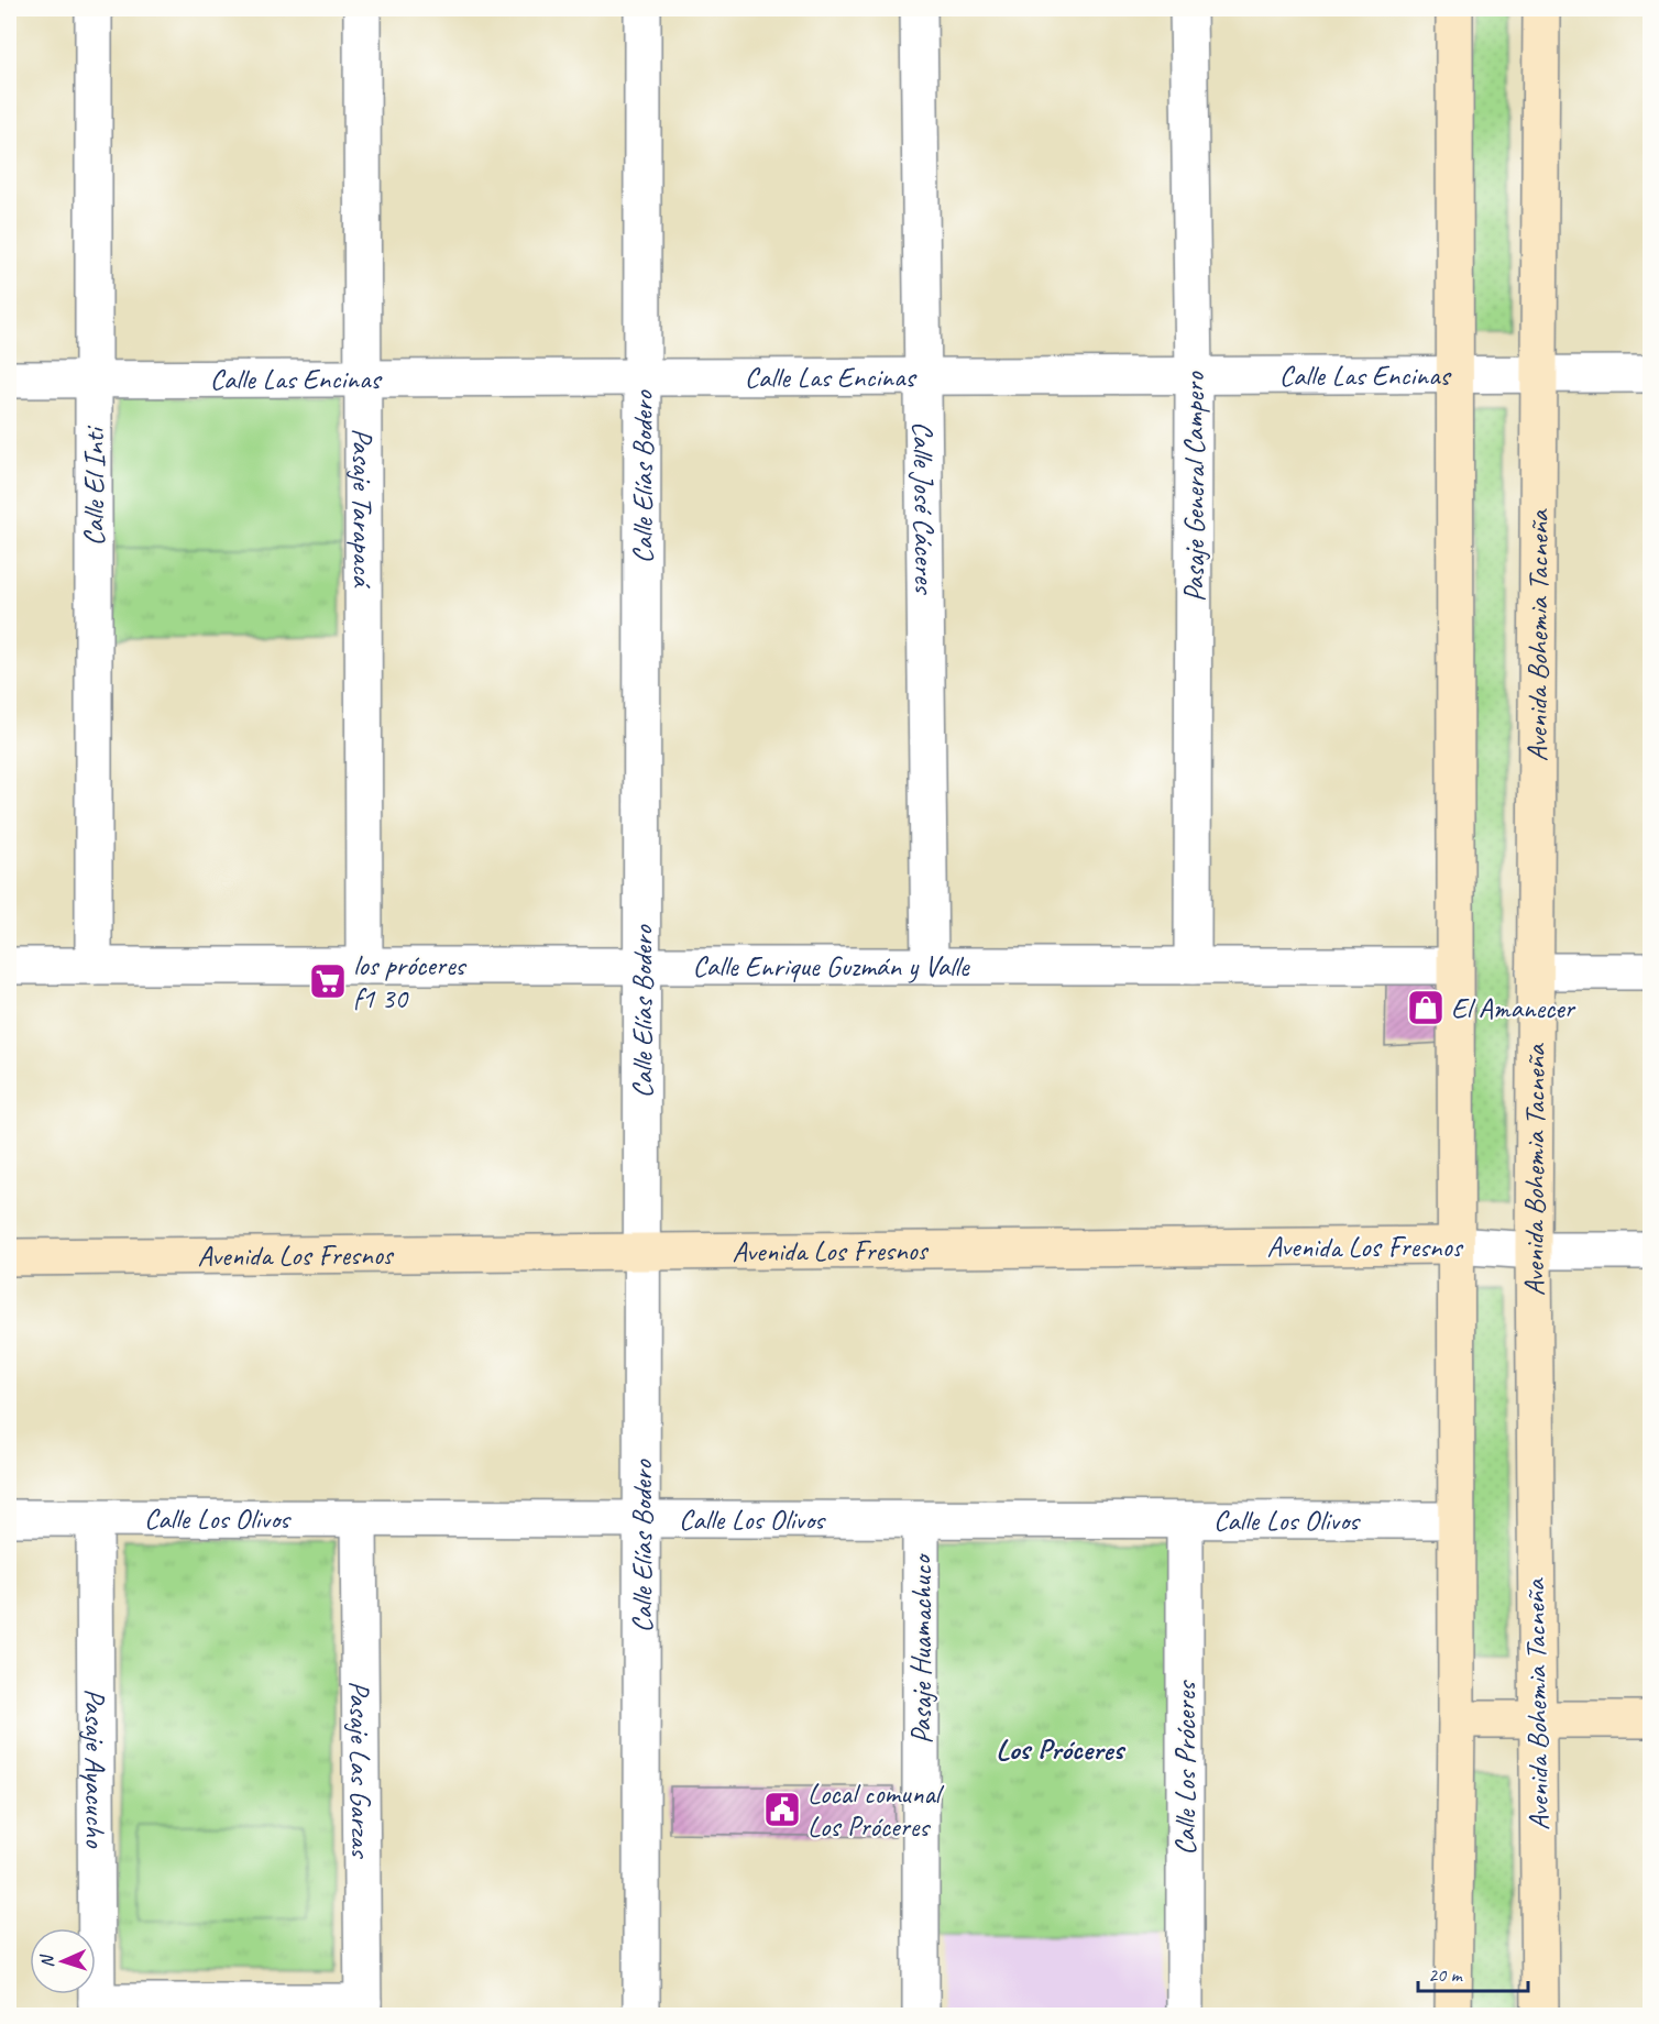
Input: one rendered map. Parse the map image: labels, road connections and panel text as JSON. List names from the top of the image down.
{
  "streets": {
    "main road": ["Avenida Bohemia Tacneña", "Avenida Los Fresnos"],
    "street": [
      "Calle Las Encinas",
      "Calle Elías Bodero",
      "Calle El Inti",
      "Pasaje General Campero",
      "Pasaje Tarapacá",
      "Calle José Cáceres",
      "Calle Enrique Guzmán y Valle",
      "Calle Los Olivos",
      "Pasaje Huamachuco",
      "Pasaje Ayacucho",
      "Pasaje Las Garzas",
      "Calle Los Próceres"
    ]
  },
  "crossings": [
    ["Calle Las Encinas", "Calle Elías Bodero"],
    ["Calle Las Encinas", "Calle El Inti"],
    ["Calle Las Encinas", "Pasaje General Campero"],
    ["Calle Las Encinas", "Pasaje Tarapacá"],
    ["Calle Las Encinas", "Calle José Cáceres"],
    ["Calle Las Encinas", "Avenida Bohemia Tacneña"],
    ["Calle Elías Bodero", "Calle Enrique Guzmán y Valle"],
    ["Calle Elías Bodero", "Avenida Los Fresnos"],
    ["Calle Elías Bodero", "Calle Los Olivos"],
    ["Calle El Inti", "Calle Enrique Guzmán y Valle"],
    ["Pasaje General Campero", "Calle Enrique Guzmán y Valle"],
    ["Pasaje Tarapacá", "Calle Enrique Guzmán y Valle"],
    ["Calle José Cáceres", "Calle Enrique Guzmán y Valle"],
    ["Avenida Bohemia Tacneña", "Avenida Los Fresnos"],
    ["Calle Los Olivos", "Pasaje Huamachuco"],
    ["Calle Los Olivos", "Pasaje Ayacucho"],
    ["Calle Los Olivos", "Pasaje Las Garzas"],
    ["Calle Los Olivos", "Calle Los Próceres"]
  ],
  "districts": ["Los Próceres"],
  "places": {
    "supermarket": ["los próceres f1 30"],
    "shop": ["El Amanecer"],
    "public building": ["Local comunal Los Próceres"]
  },
  "scale_bar": "20 m",
  "north": "left"
}
